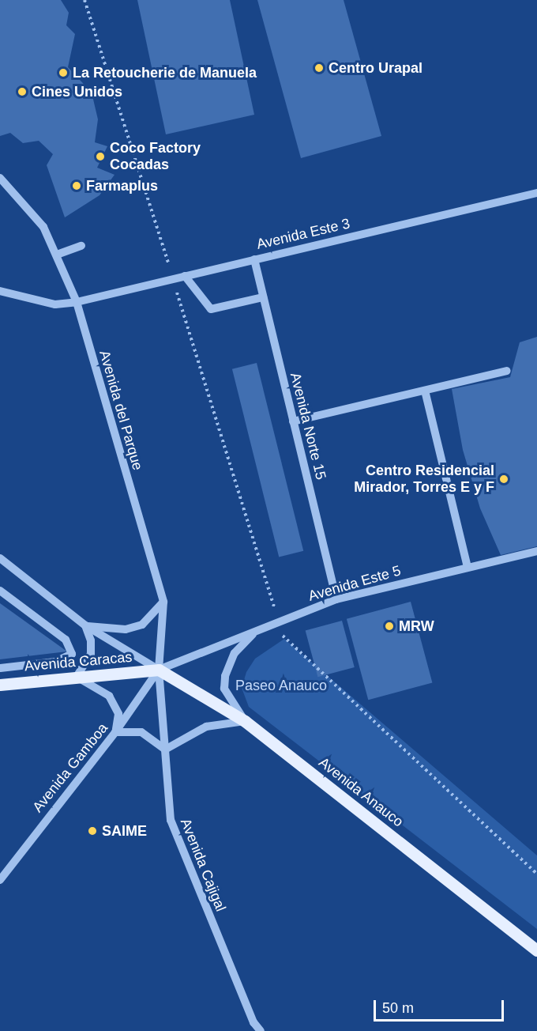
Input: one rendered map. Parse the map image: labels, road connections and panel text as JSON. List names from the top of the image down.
{
  "streets": {
    "main road": ["Avenida Caracas", "Avenida Anauco"],
    "street": [
      "Avenida Este 3",
      "Avenida del Parque",
      "Avenida Norte 15",
      "Avenida Este 5",
      "Avenida Gamboa",
      "Avenida Cajigal"
    ]
  },
  "crossings": [
    ["Avenida Este 3", "Avenida del Parque"],
    ["Avenida Este 3", "Avenida Norte 15"],
    ["Avenida del Parque", "Avenida Este 5"],
    ["Avenida del Parque", "Avenida Caracas"],
    ["Avenida del Parque", "Avenida Gamboa"],
    ["Avenida del Parque", "Avenida Anauco"],
    ["Avenida del Parque", "Avenida Cajigal"],
    ["Avenida Norte 15", "Avenida Este 5"],
    ["Avenida Este 5", "Avenida Caracas"],
    ["Avenida Este 5", "Avenida Gamboa"],
    ["Avenida Este 5", "Avenida Anauco"],
    ["Avenida Este 5", "Avenida Cajigal"],
    ["Avenida Caracas", "Avenida Gamboa"],
    ["Avenida Caracas", "Avenida Anauco"],
    ["Avenida Caracas", "Avenida Cajigal"],
    ["Avenida Gamboa", "Avenida Anauco"],
    ["Avenida Gamboa", "Avenida Cajigal"],
    ["Avenida Anauco", "Avenida Cajigal"]
  ],
  "parks": ["Paseo Anauco"],
  "places": [
    "Centro Urapal",
    "La Retoucherie de Manuela",
    "Cines Unidos",
    "Coco Factory Cocadas",
    "Farmaplus",
    "Centro Residencial Mirador, Torres E y F",
    "MRW",
    "SAIME"
  ],
  "scale_bar": "50 m"
}
